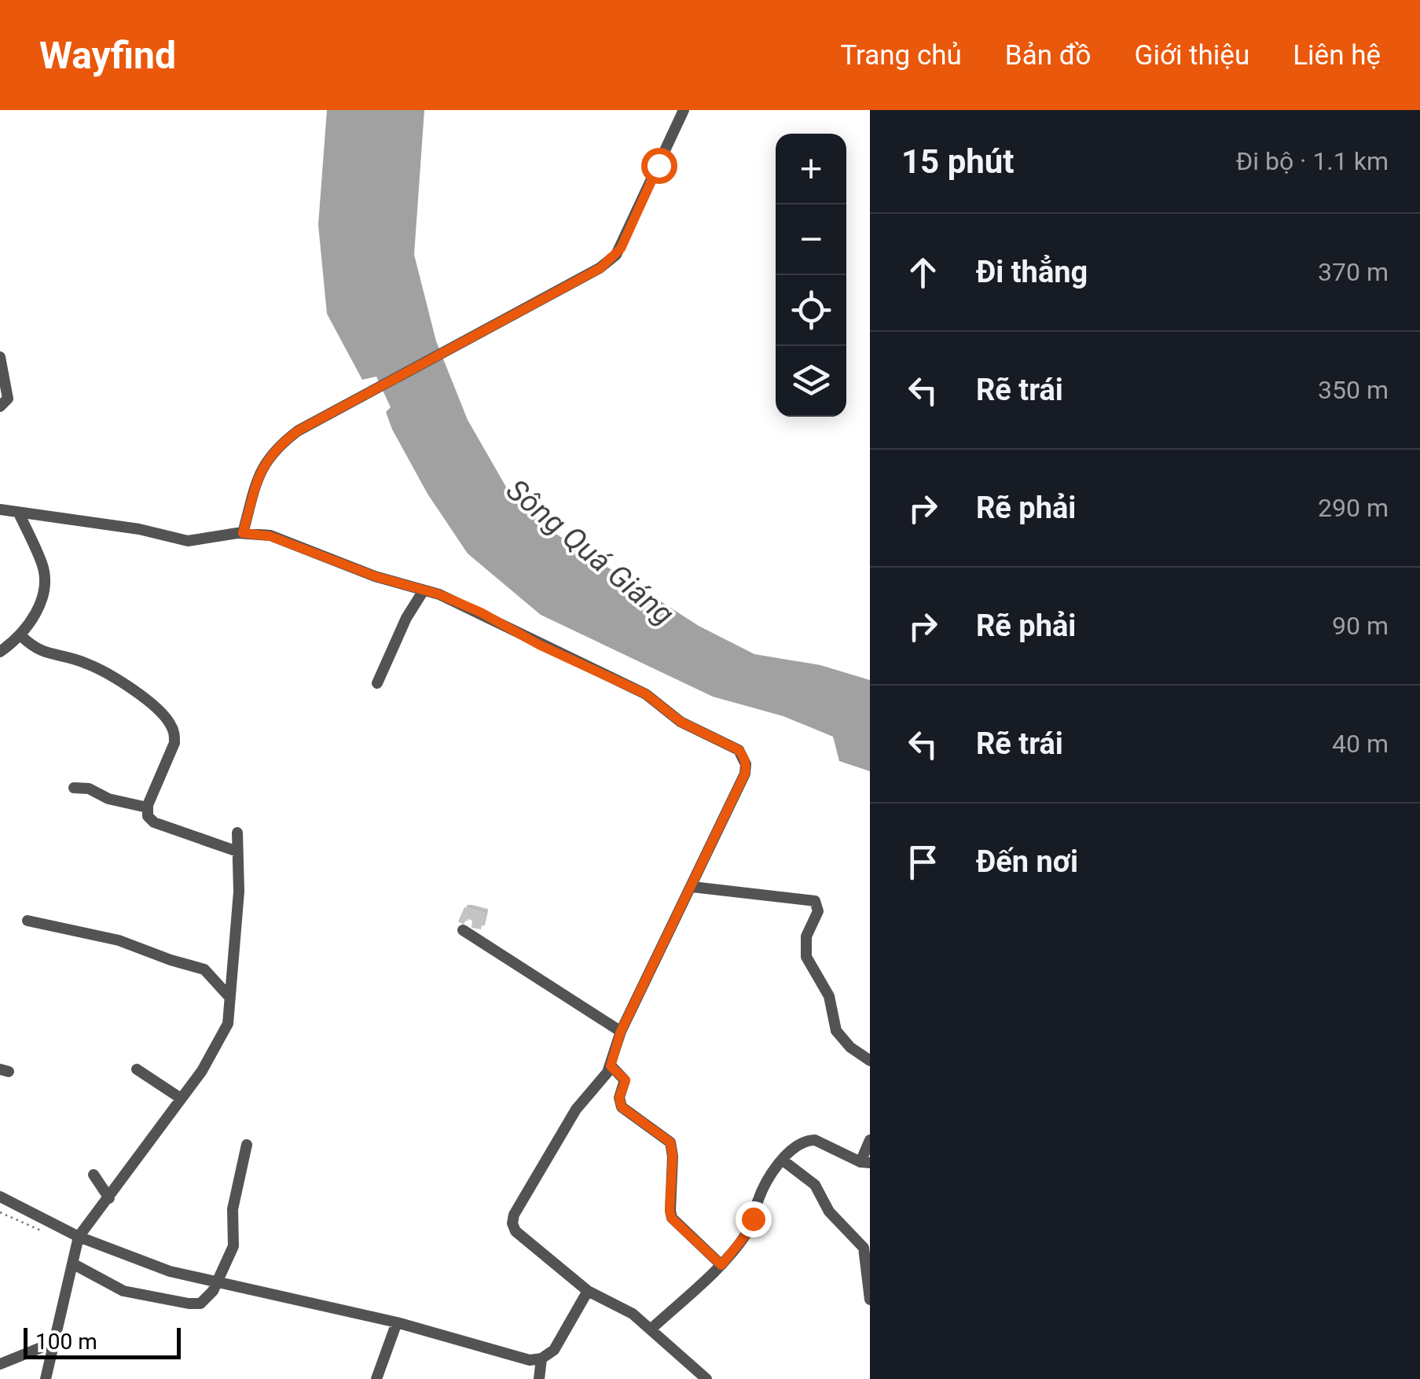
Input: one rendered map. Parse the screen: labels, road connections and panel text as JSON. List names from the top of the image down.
{
  "water": ["Sông Quá Giáng"],
  "scale_bar": "100 m",
  "page": {
    "header": "Wayfind",
    "nav": [
      "Trang chủ",
      "Bản đồ",
      "Giới thiệu",
      "Liên hệ"
    ],
    "heading": ["15 phút", "Đi bộ · 1.1 km"],
    "map_buttons": ["+", "−"],
    "list": [
      ["Đi thẳng", "370 m"],
      ["Rẽ trái", "350 m"],
      ["Rẽ phải", "290 m"],
      ["Rẽ phải", "90 m"],
      ["Rẽ trái", "40 m"],
      "Đến nơi"
    ],
    "scale": "100 m"
  }
}
